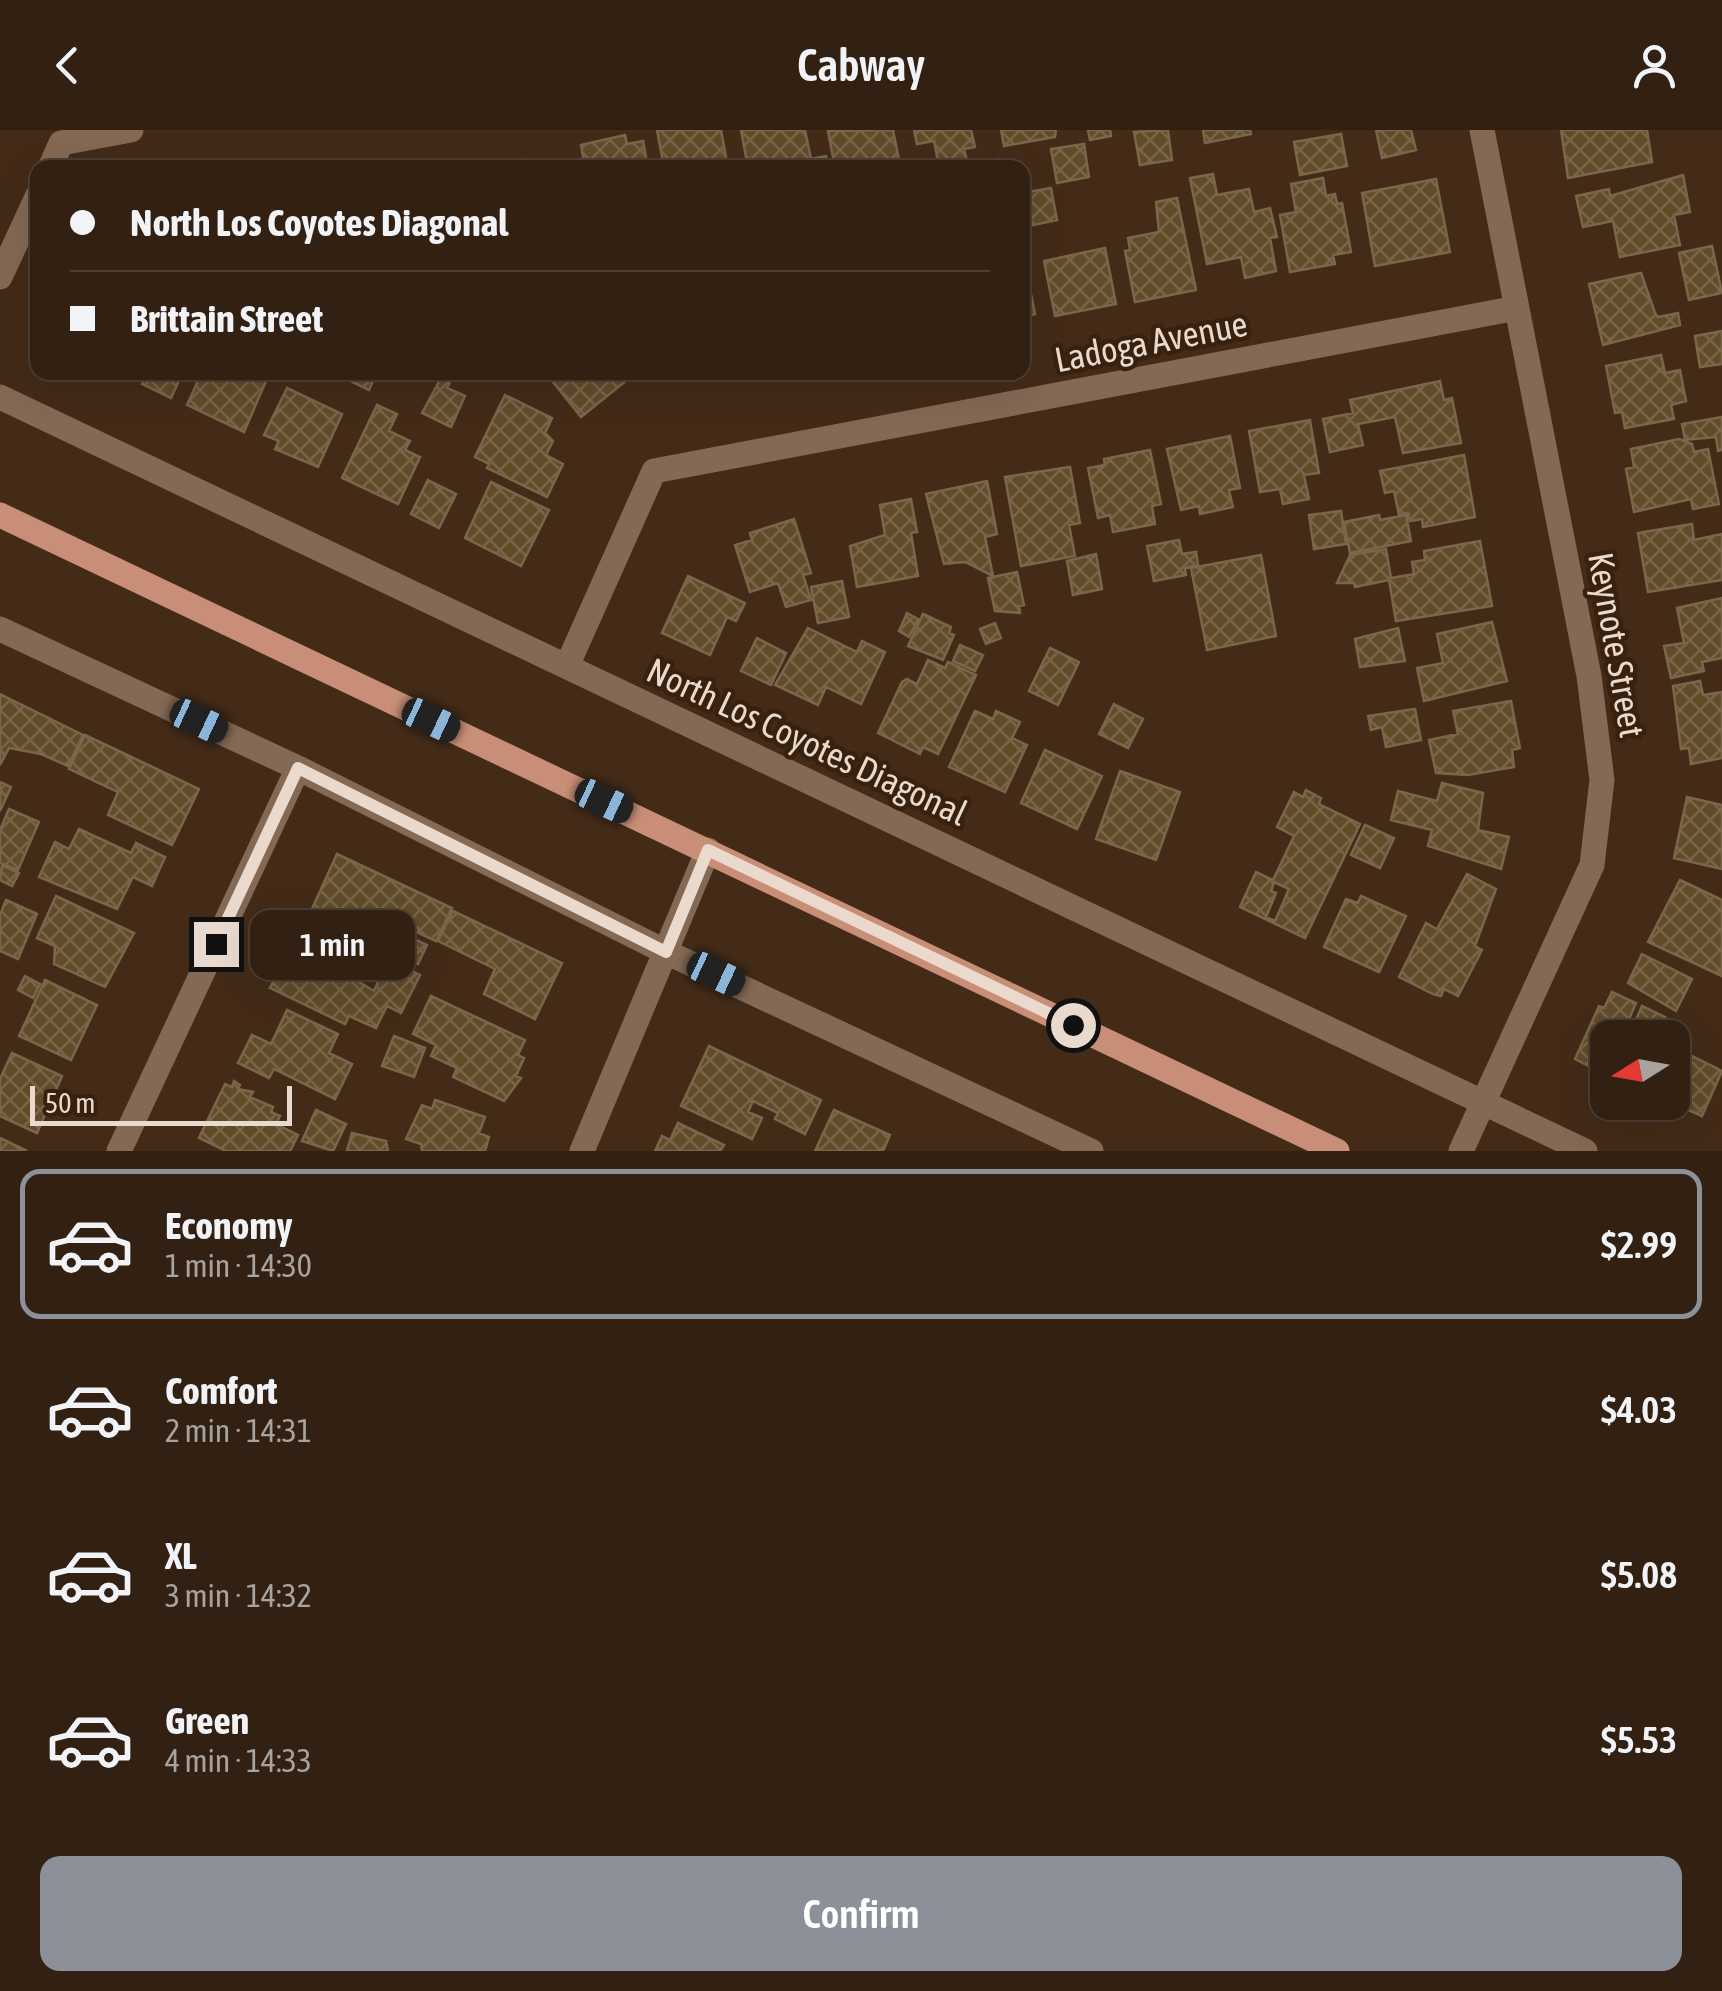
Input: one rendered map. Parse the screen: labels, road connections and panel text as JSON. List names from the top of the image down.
{
  "streets": {
    "street": ["Ladoga Avenue", "Keynote Street", "North Los Coyotes Diagonal"]
  },
  "crossings": [
    ["Ladoga Avenue", "Keynote Street"],
    ["Ladoga Avenue", "North Los Coyotes Diagonal"],
    ["Keynote Street", "North Los Coyotes Diagonal"]
  ],
  "scale_bar": "50 m",
  "north": "left",
  "page": {
    "header": "Cabway",
    "banner": ["North Los Coyotes Diagonal", "Brittain Street"],
    "bubble": "1 min",
    "scale": "50 m",
    "list": [
      {
        "name": "Economy",
        "note": "1 min · 14:30",
        "value": "$2.99"
      },
      {
        "name": "Comfort",
        "note": "2 min · 14:31",
        "value": "$4.03"
      },
      {
        "name": "XL",
        "note": "3 min · 14:32",
        "value": "$5.08"
      },
      {
        "name": "Green",
        "note": "4 min · 14:33",
        "value": "$5.53"
      }
    ],
    "buttons": "Confirm"
  }
}
